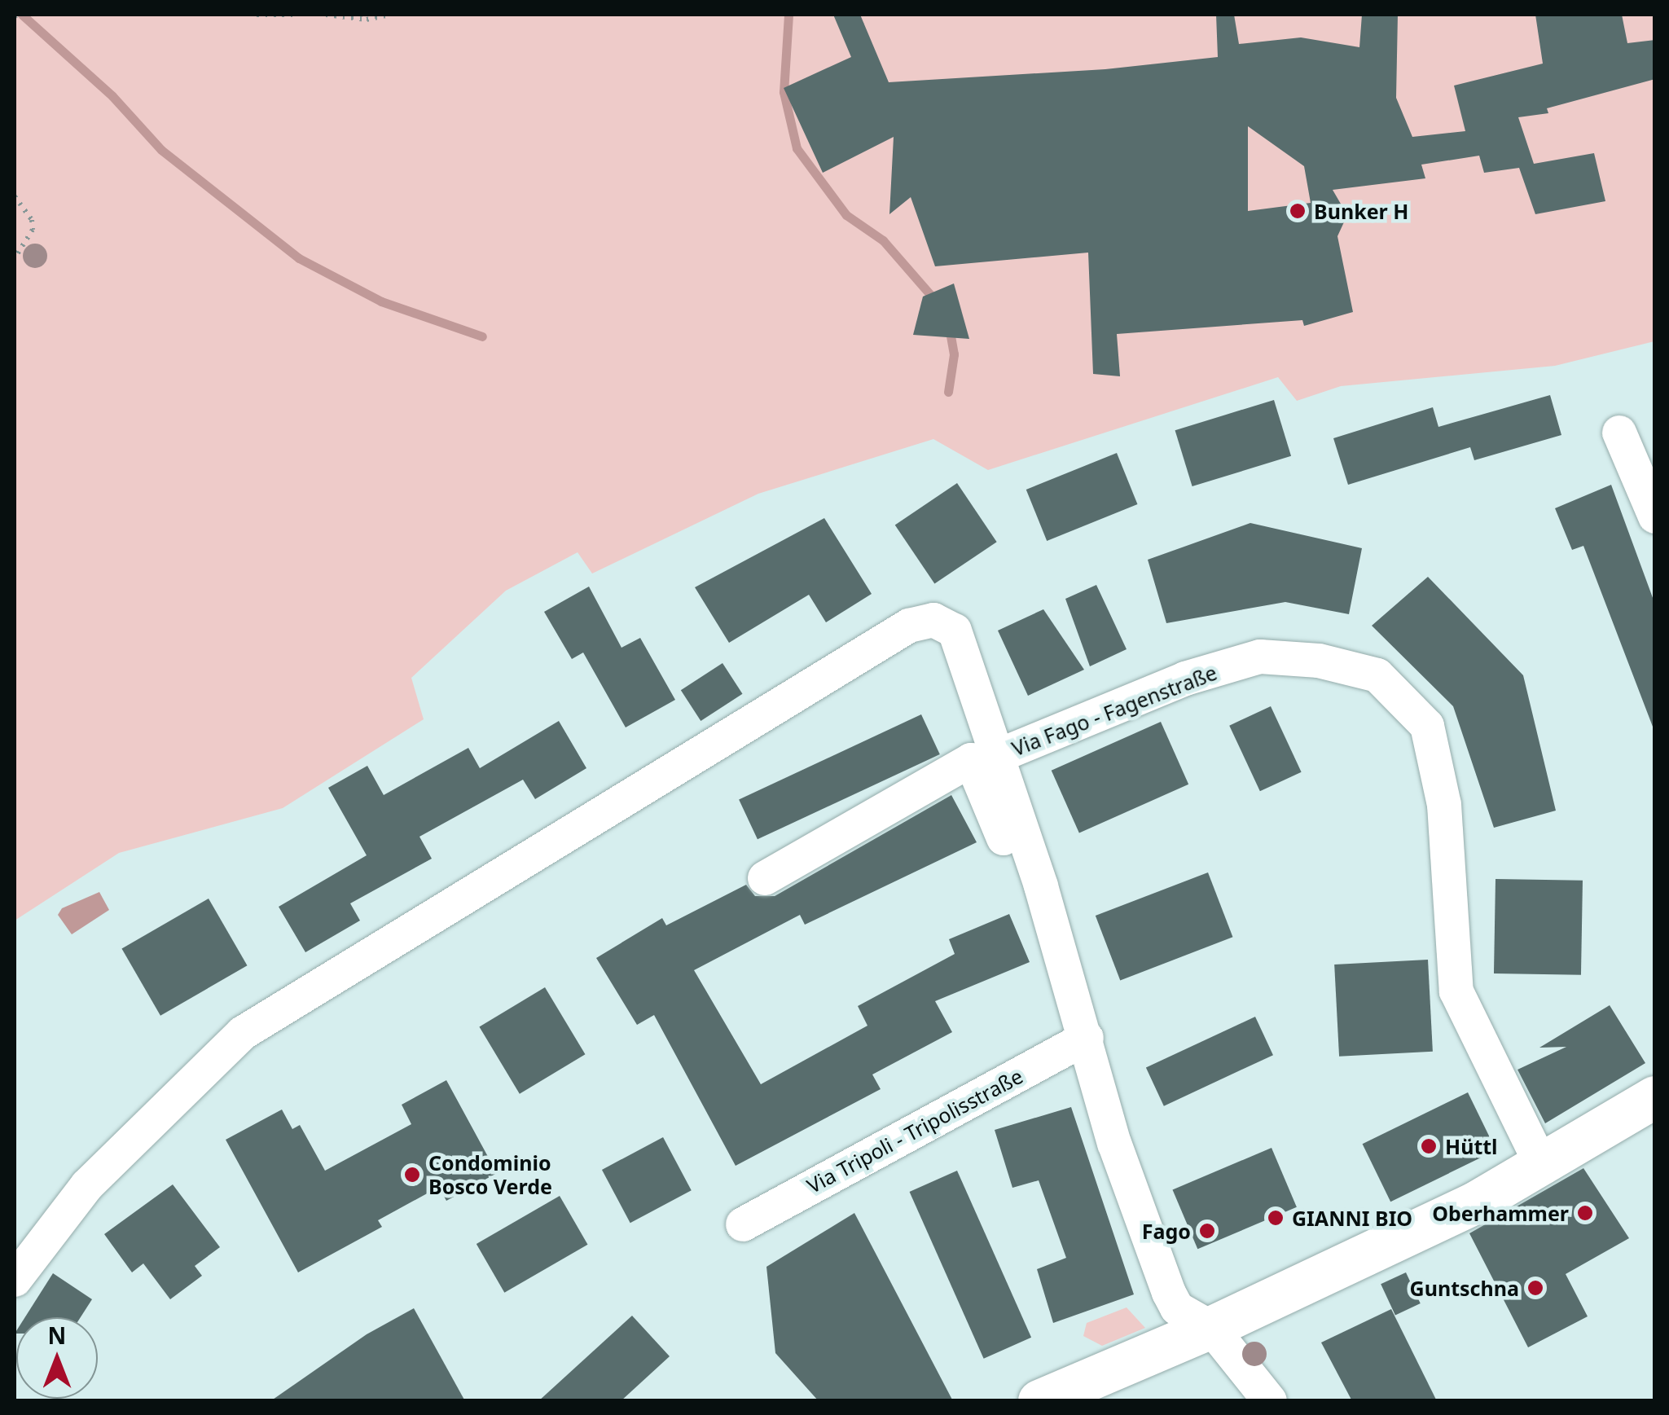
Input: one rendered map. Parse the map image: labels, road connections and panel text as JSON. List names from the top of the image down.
{
  "streets": {
    "street": ["Via Fago - Fagenstraße", "Via Tripoli - Tripolisstraße"]
  },
  "places": [
    "Bunker H",
    "Hüttl",
    "Condominio Bosco Verde",
    "Oberhammer",
    "GIANNI BIO",
    "Fago",
    "Guntschna"
  ],
  "north": "top"
}
